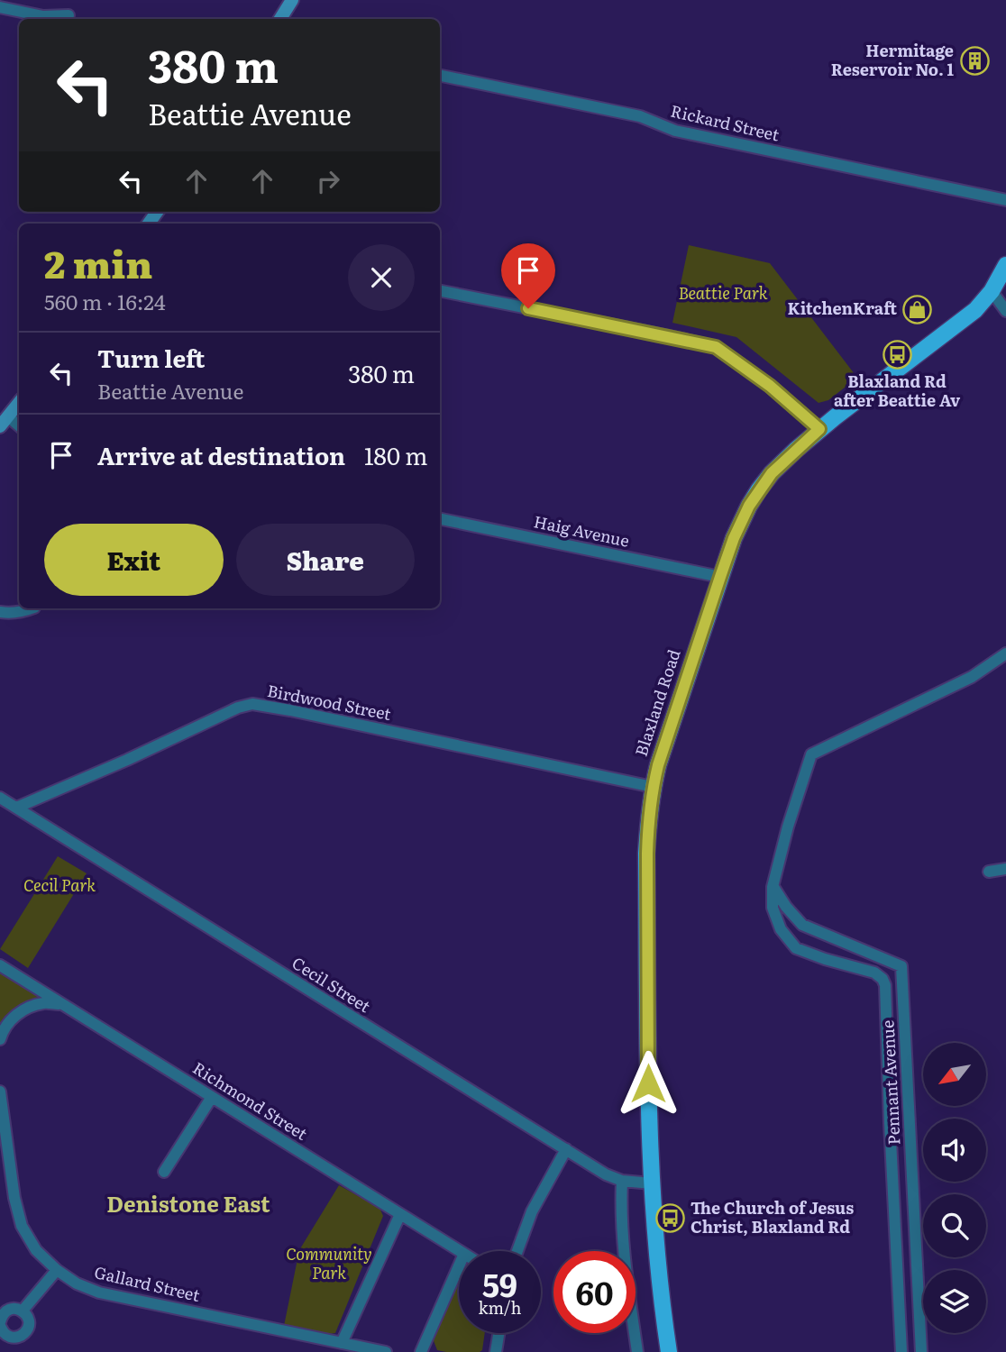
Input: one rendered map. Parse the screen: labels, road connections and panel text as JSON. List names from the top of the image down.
{
  "streets": {
    "main road": ["Blaxland Road"],
    "street": [
      "Rickard Street",
      "Haig Avenue",
      "Birdwood Street",
      "Cecil Street",
      "Pennant Avenue",
      "Richmond Street",
      "Gallard Street"
    ]
  },
  "crossings": [
    ["Haig Avenue", "Blaxland Road"],
    ["Birdwood Street", "Blaxland Road"],
    ["Birdwood Street", "Cecil Street"],
    ["Blaxland Road", "Cecil Street"]
  ],
  "districts": ["Denistone East"],
  "parks": ["Beattie Park", "Cecil Park", "Community Park"],
  "places": {
    "building": ["Hermitage Reservoir No. 1"],
    "shop": ["KitchenKraft"],
    "bus stop": ["Blaxland Rd after Beattie Av", "The Church of Jesus Christ, Blaxland Rd"]
  },
  "north": "bottom left",
  "page": {
    "turn": ["380 m", "Beattie Avenue"],
    "heading": ["2 min", "560 m · 16:24"],
    "list": [
      {
        "name": "Turn left",
        "note": "Beattie Avenue",
        "value": "380 m"
      },
      {
        "name": "Arrive at destination",
        "value": "180 m"
      }
    ],
    "buttons": ["Exit", "Share"],
    "speed": "59 km/h",
    "limit": "60"
  }
}
